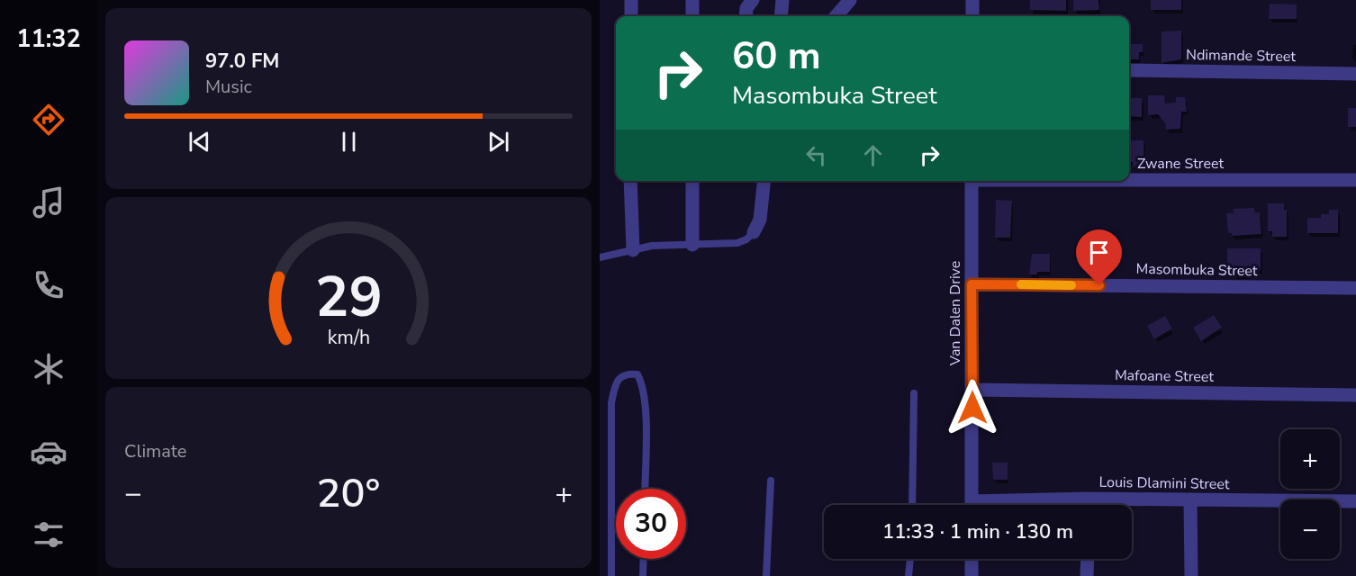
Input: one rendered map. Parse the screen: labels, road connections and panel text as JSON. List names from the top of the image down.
{
  "streets": {
    "street": [
      "Ndimande Street",
      "Zwane Street",
      "Masombuka Street",
      "Van Dalen Drive",
      "Mafoane Street",
      "Louis Dlamini Street"
    ]
  },
  "crossings": [
    ["Masombuka Street", "Van Dalen Drive"],
    ["Van Dalen Drive", "Mafoane Street"]
  ],
  "page": {
    "tabs": "11:32",
    "turn": ["60 m", "Masombuka Street"],
    "song": ["97.0 FM", "Music"],
    "tile": "Climate",
    "map_buttons": ["+", "−"],
    "heat": ["−", "20°", "+"],
    "limit": "30",
    "trip": "11:33 · 1 min · 130 m",
    "gauge": ["29", "km/h"]
  }
}
